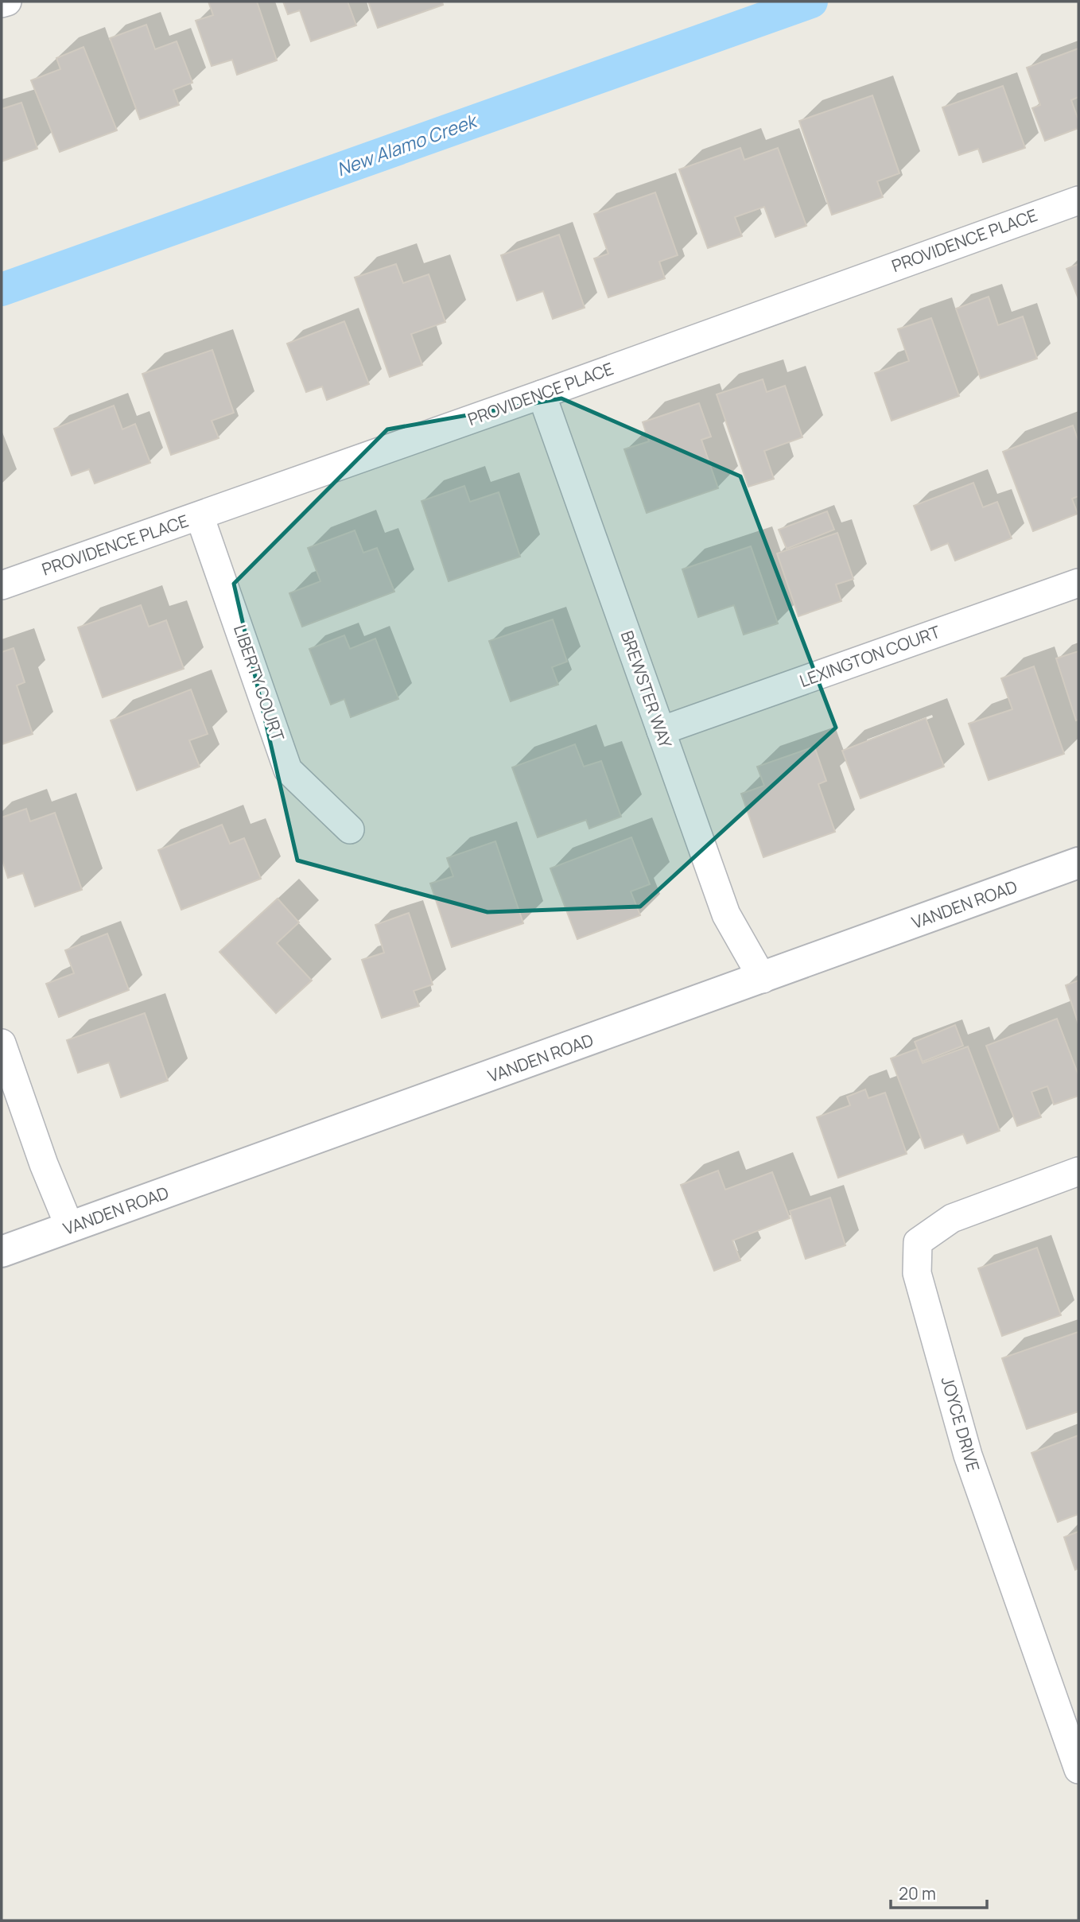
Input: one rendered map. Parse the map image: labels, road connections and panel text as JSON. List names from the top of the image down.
{
  "streets": {
    "street": [
      "PROVIDENCE PLACE",
      "LEXINGTON COURT",
      "LIBERTY COURT",
      "BREWSTER WAY",
      "VANDEN ROAD",
      "JOYCE DRIVE"
    ]
  },
  "crossings": [
    ["PROVIDENCE PLACE", "LIBERTY COURT"],
    ["PROVIDENCE PLACE", "BREWSTER WAY"],
    ["LEXINGTON COURT", "BREWSTER WAY"],
    ["BREWSTER WAY", "VANDEN ROAD"]
  ],
  "water": ["New Alamo Creek"],
  "scale_bar": "20 m"
}
